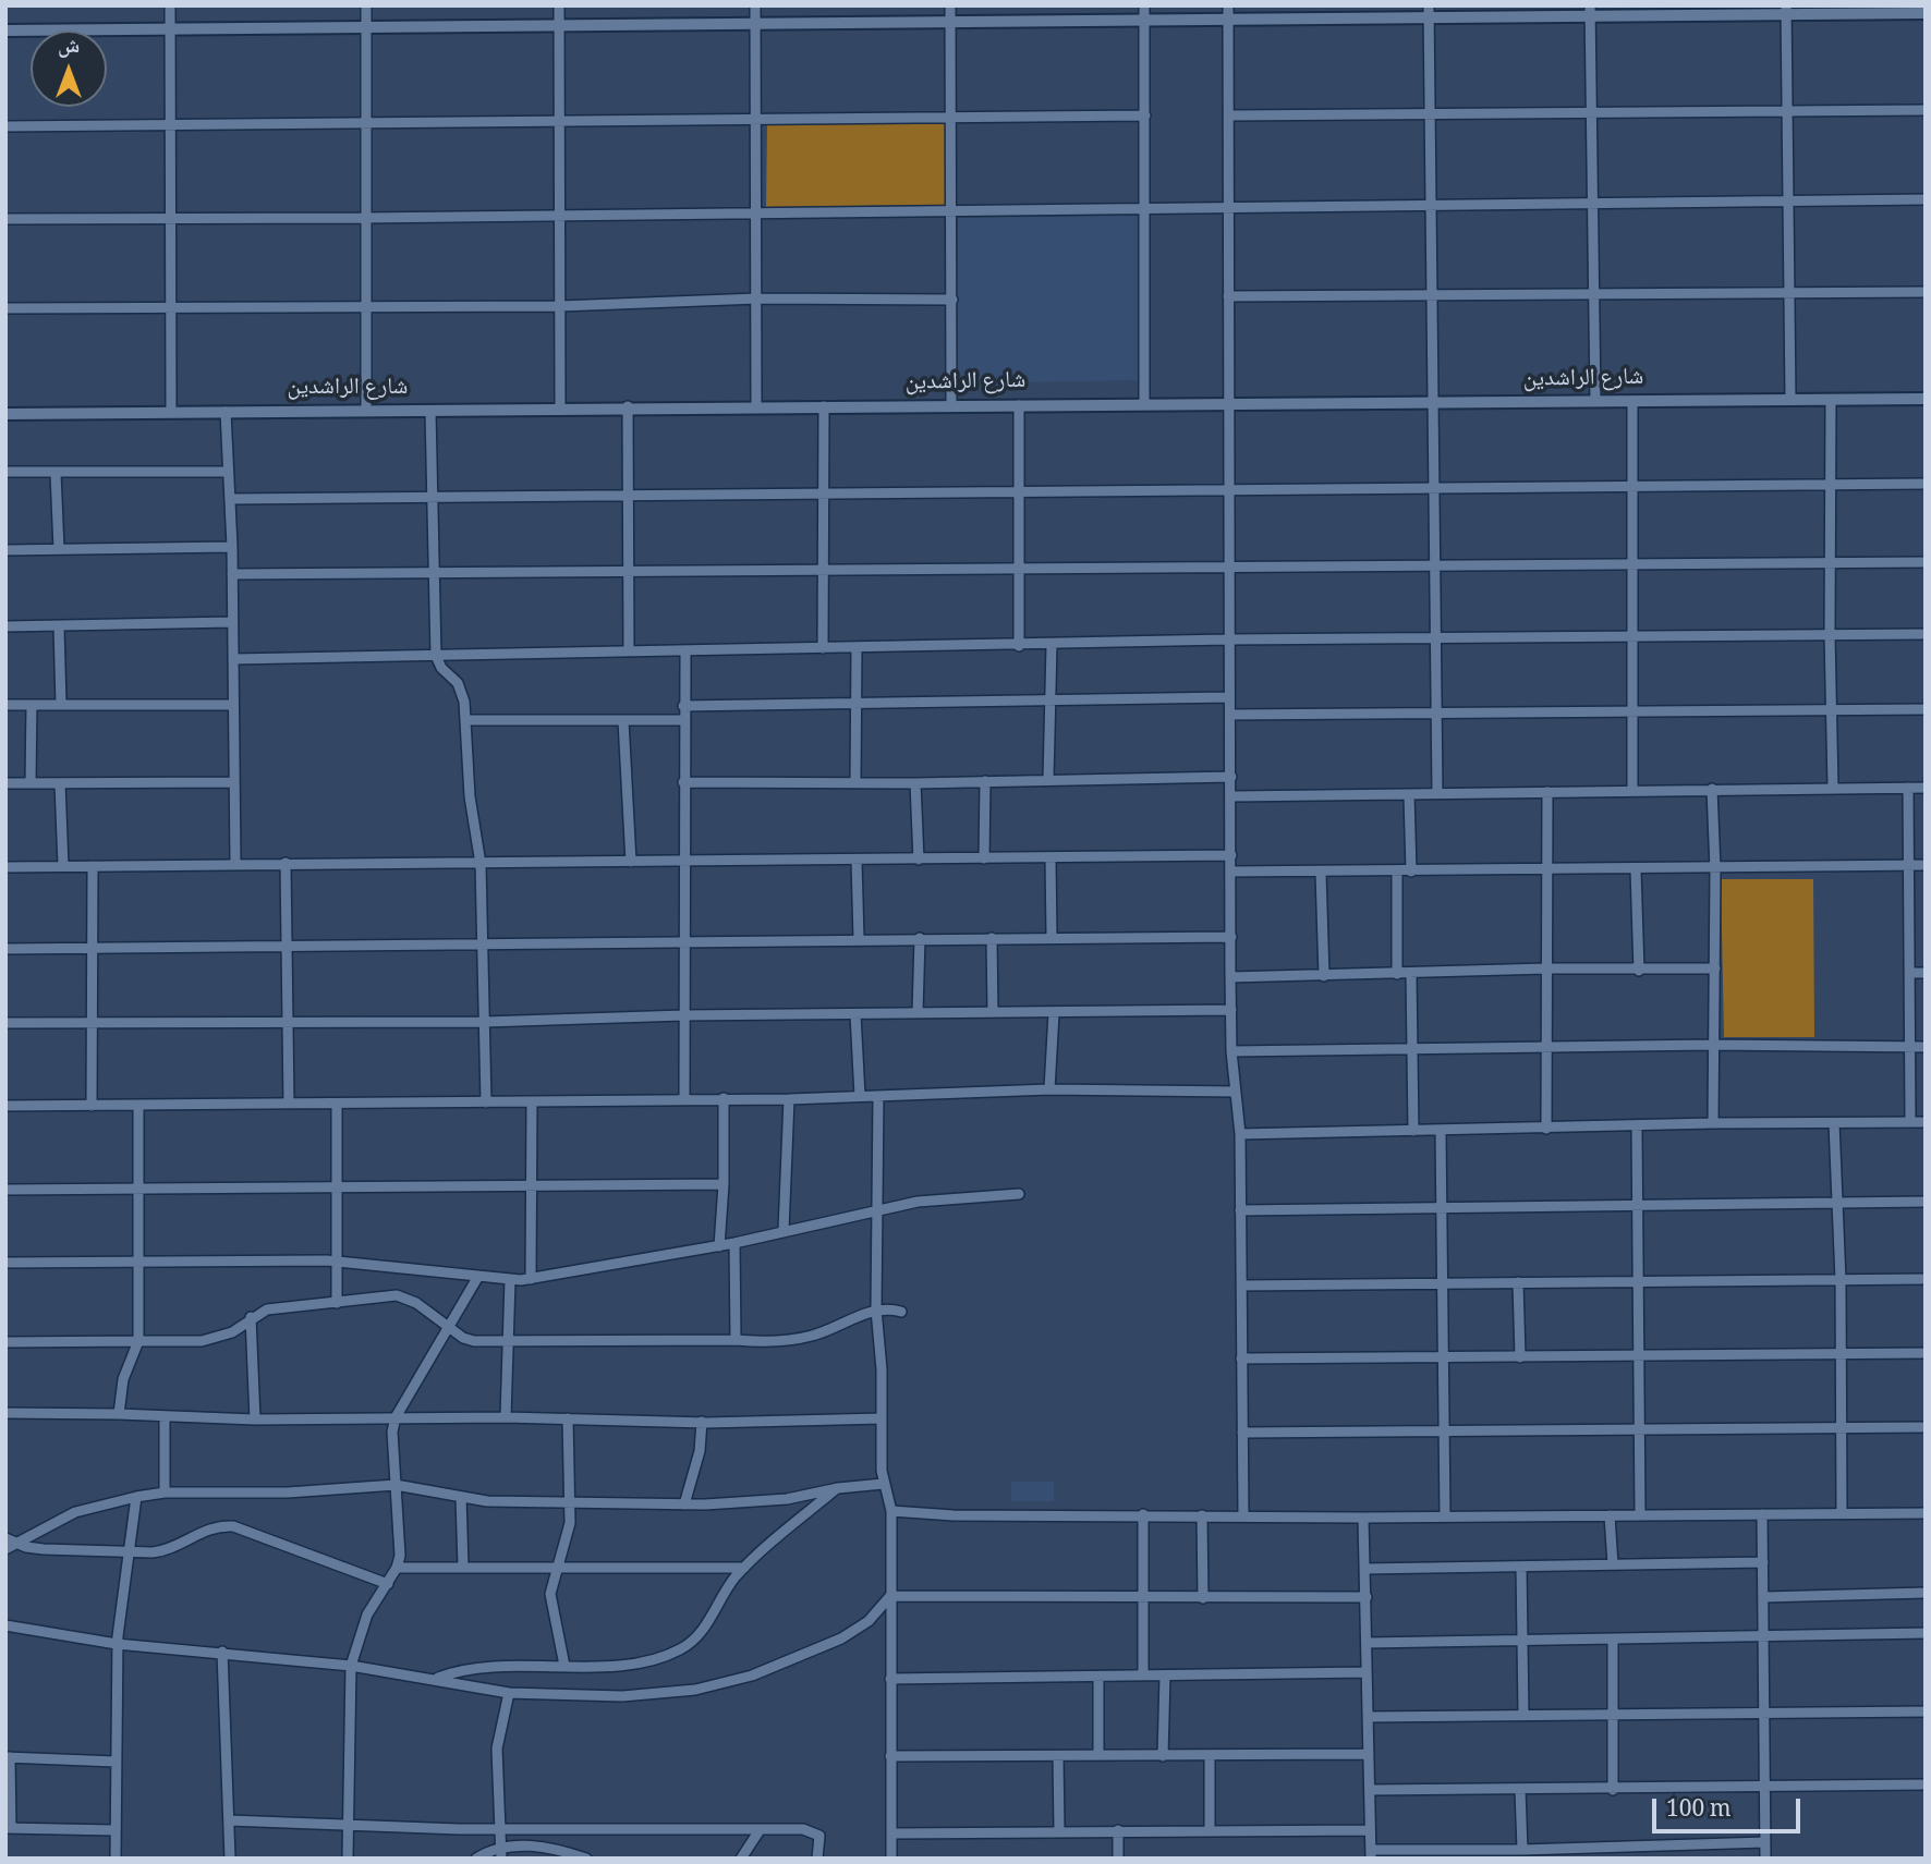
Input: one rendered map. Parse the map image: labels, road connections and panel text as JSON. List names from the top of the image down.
{
  "streets": {
    "street": ["شارع الراشدين"]
  },
  "scale_bar": "100 m",
  "north": "top"
}
